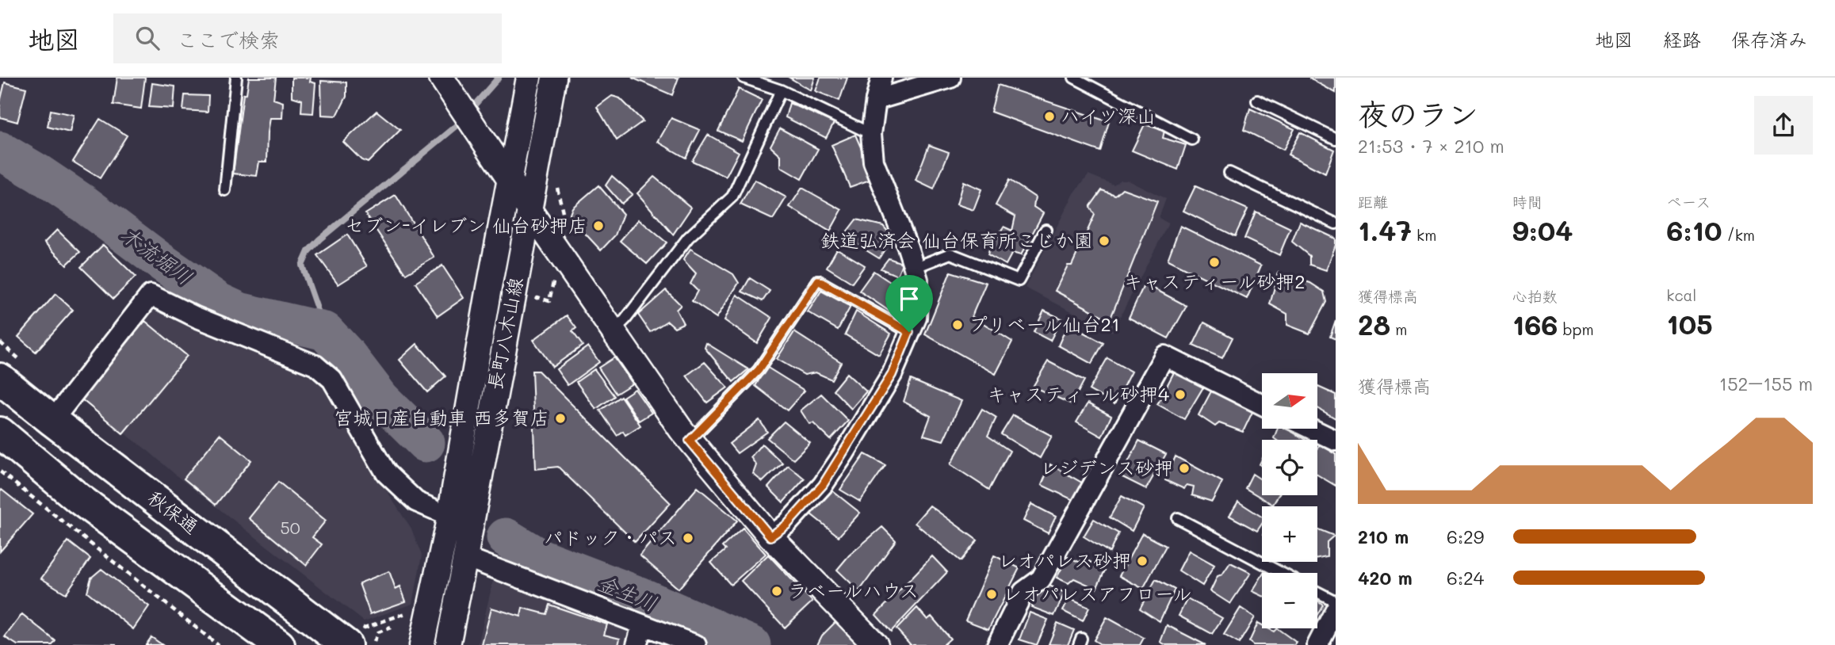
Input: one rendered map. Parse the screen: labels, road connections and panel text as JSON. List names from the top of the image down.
{
  "streets": {
    "highway": ["秋保通"],
    "street": ["長町八木山線"]
  },
  "water": ["木流堀川", "金生川"],
  "places": [
    "ハイツ深山",
    "セブン-イレブン 仙台砂押店",
    "鉄道弘済会 仙台保育所こじか園",
    "キャスティール砂押2",
    "プリベール仙台21",
    "キャスティール砂押4",
    "宮城日産自動車 西多賀店",
    "レジデンス砂押",
    "パドック・パス",
    "レオパレス砂押",
    "ラベールハウス",
    "レオパレスアフロール"
  ],
  "house_numbers": ["50"],
  "north": "right",
  "page": {
    "header": "地図",
    "search": "ここで検索",
    "nav": ["地図", "経路", "保存済み"],
    "heading": ["夜のラン", "21:53 · 7 × 210 m"],
    "stats": [
      ["距離", "1.47 km"],
      ["時間", "9:04"],
      ["ペース", "6:10 /km"],
      ["獲得標高", "28 m"],
      ["心拍数", "166 bpm"],
      ["kcal", "105"]
    ],
    "chart": ["獲得標高", "152–155 m"],
    "map_buttons": ["+", "−"],
    "list": [
      {
        "name": "210 m",
        "note": "6:29"
      },
      {
        "name": "420 m",
        "note": "6:24"
      }
    ]
  }
}
